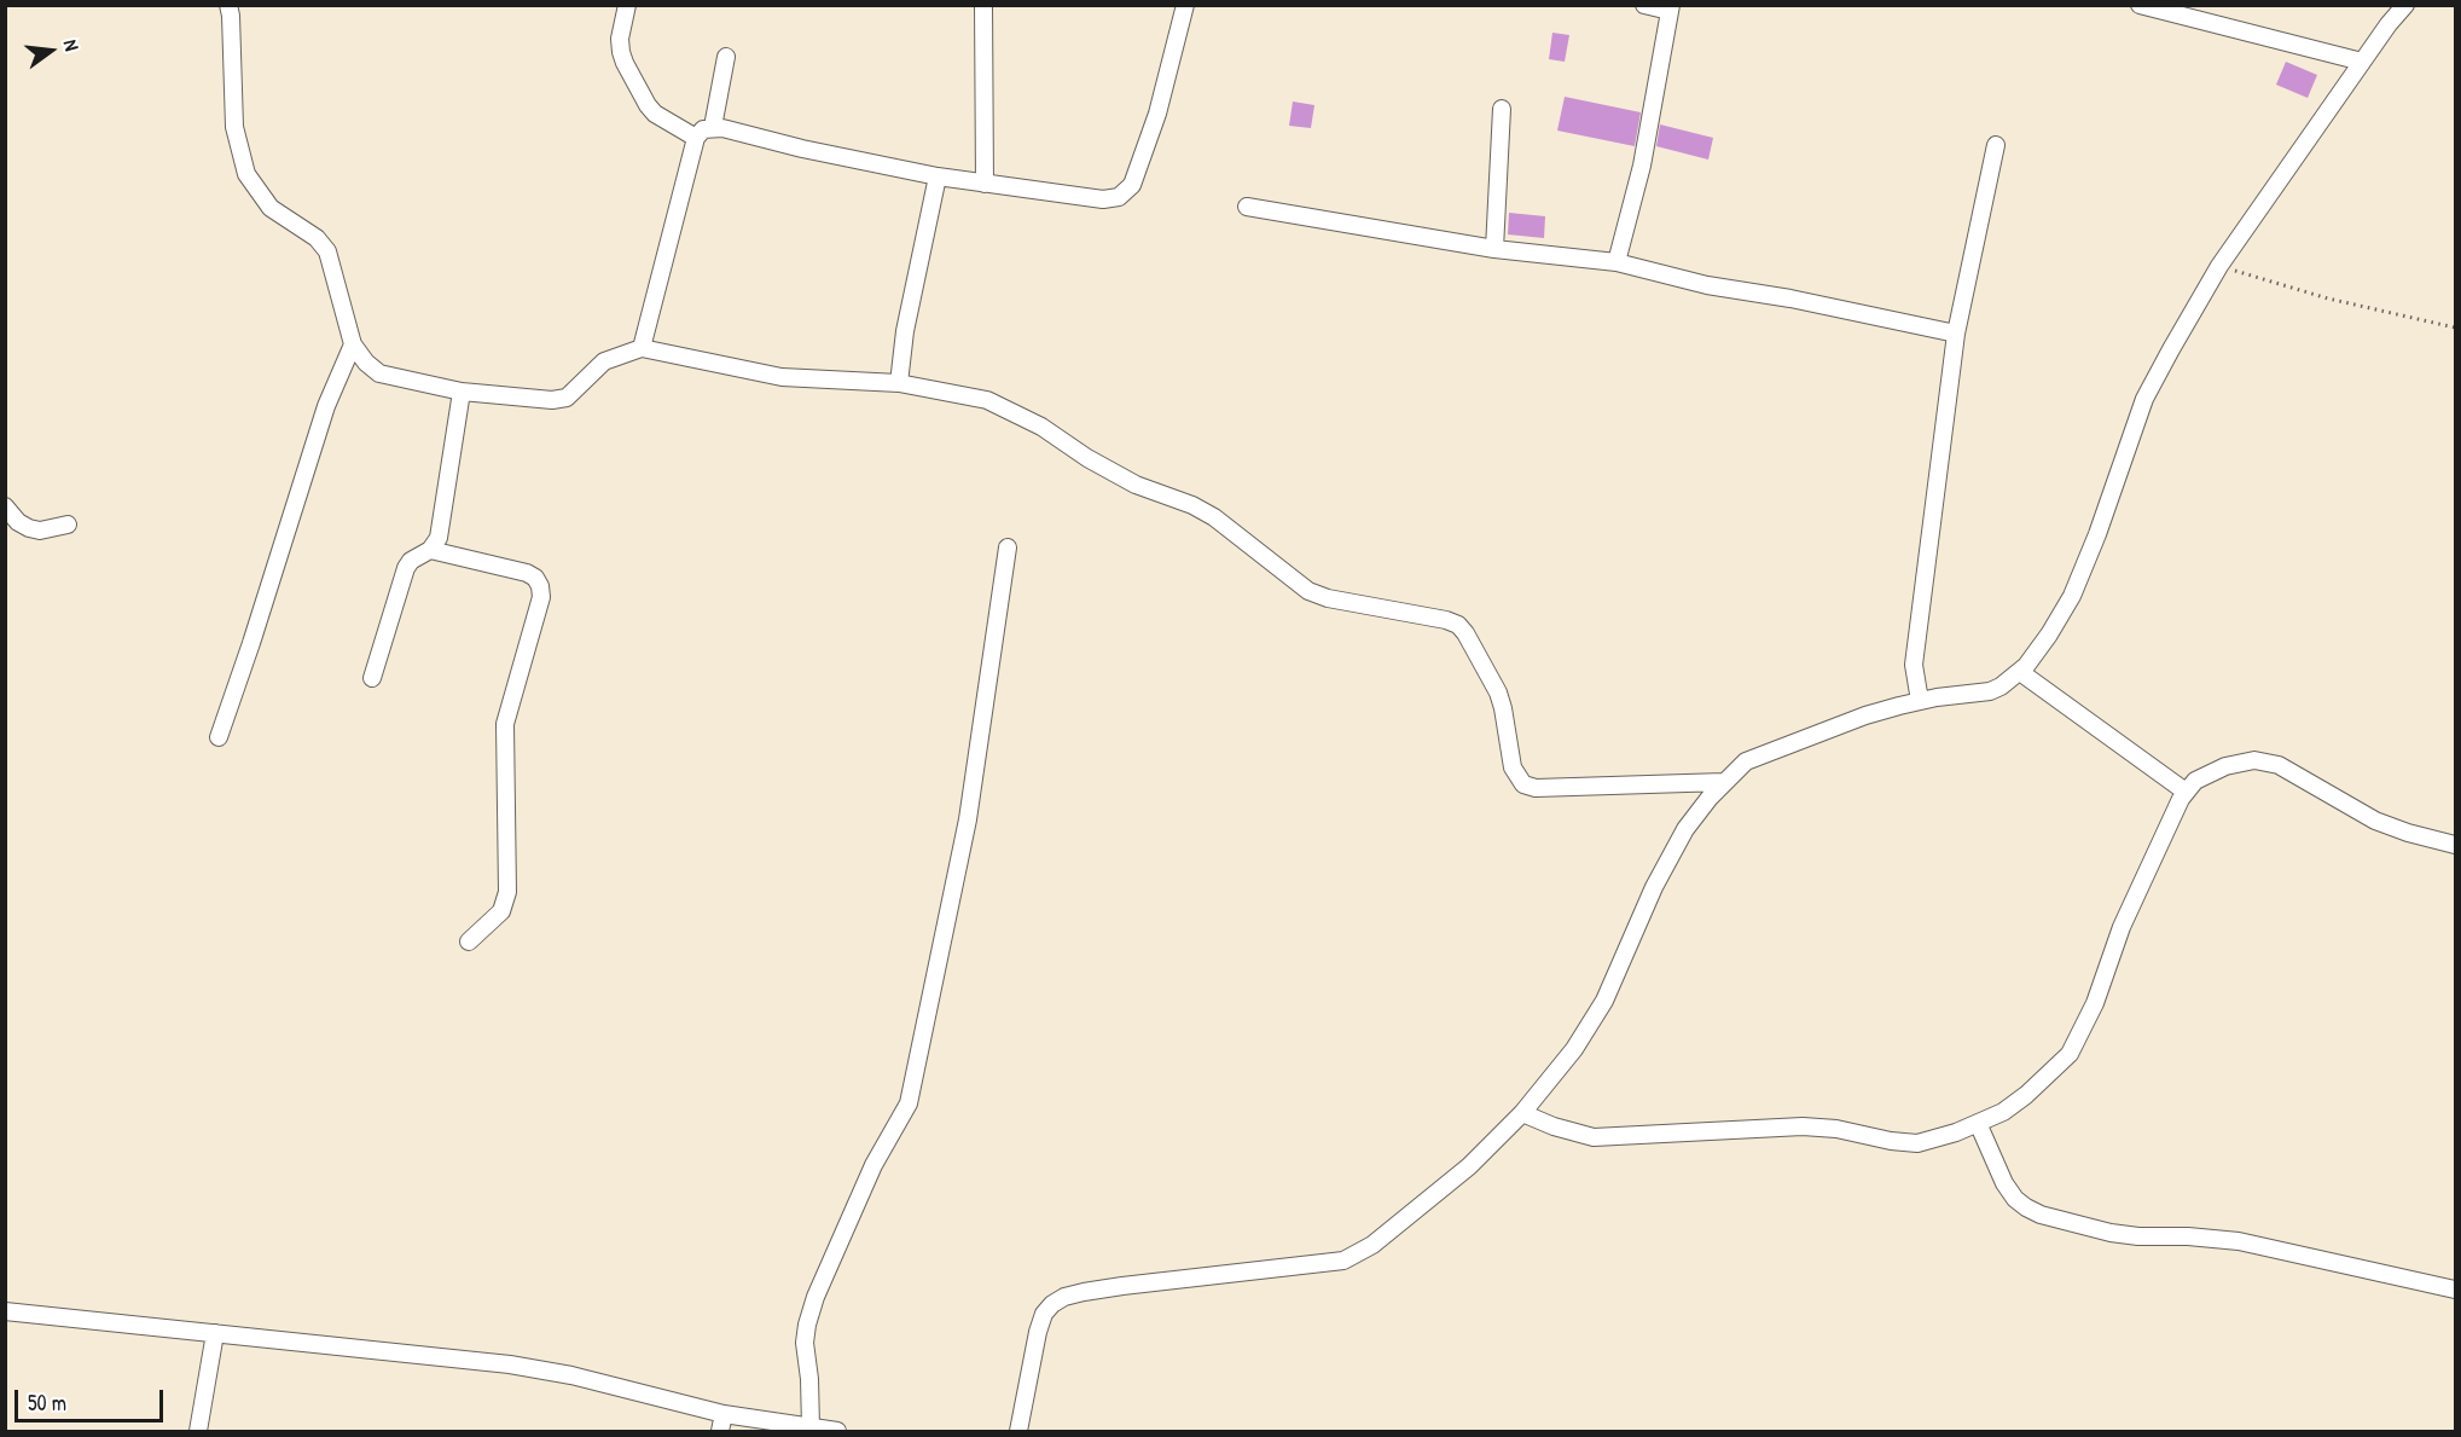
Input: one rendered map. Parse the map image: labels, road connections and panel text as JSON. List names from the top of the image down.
{
  "scale_bar": "50 m",
  "north": "right"
}
